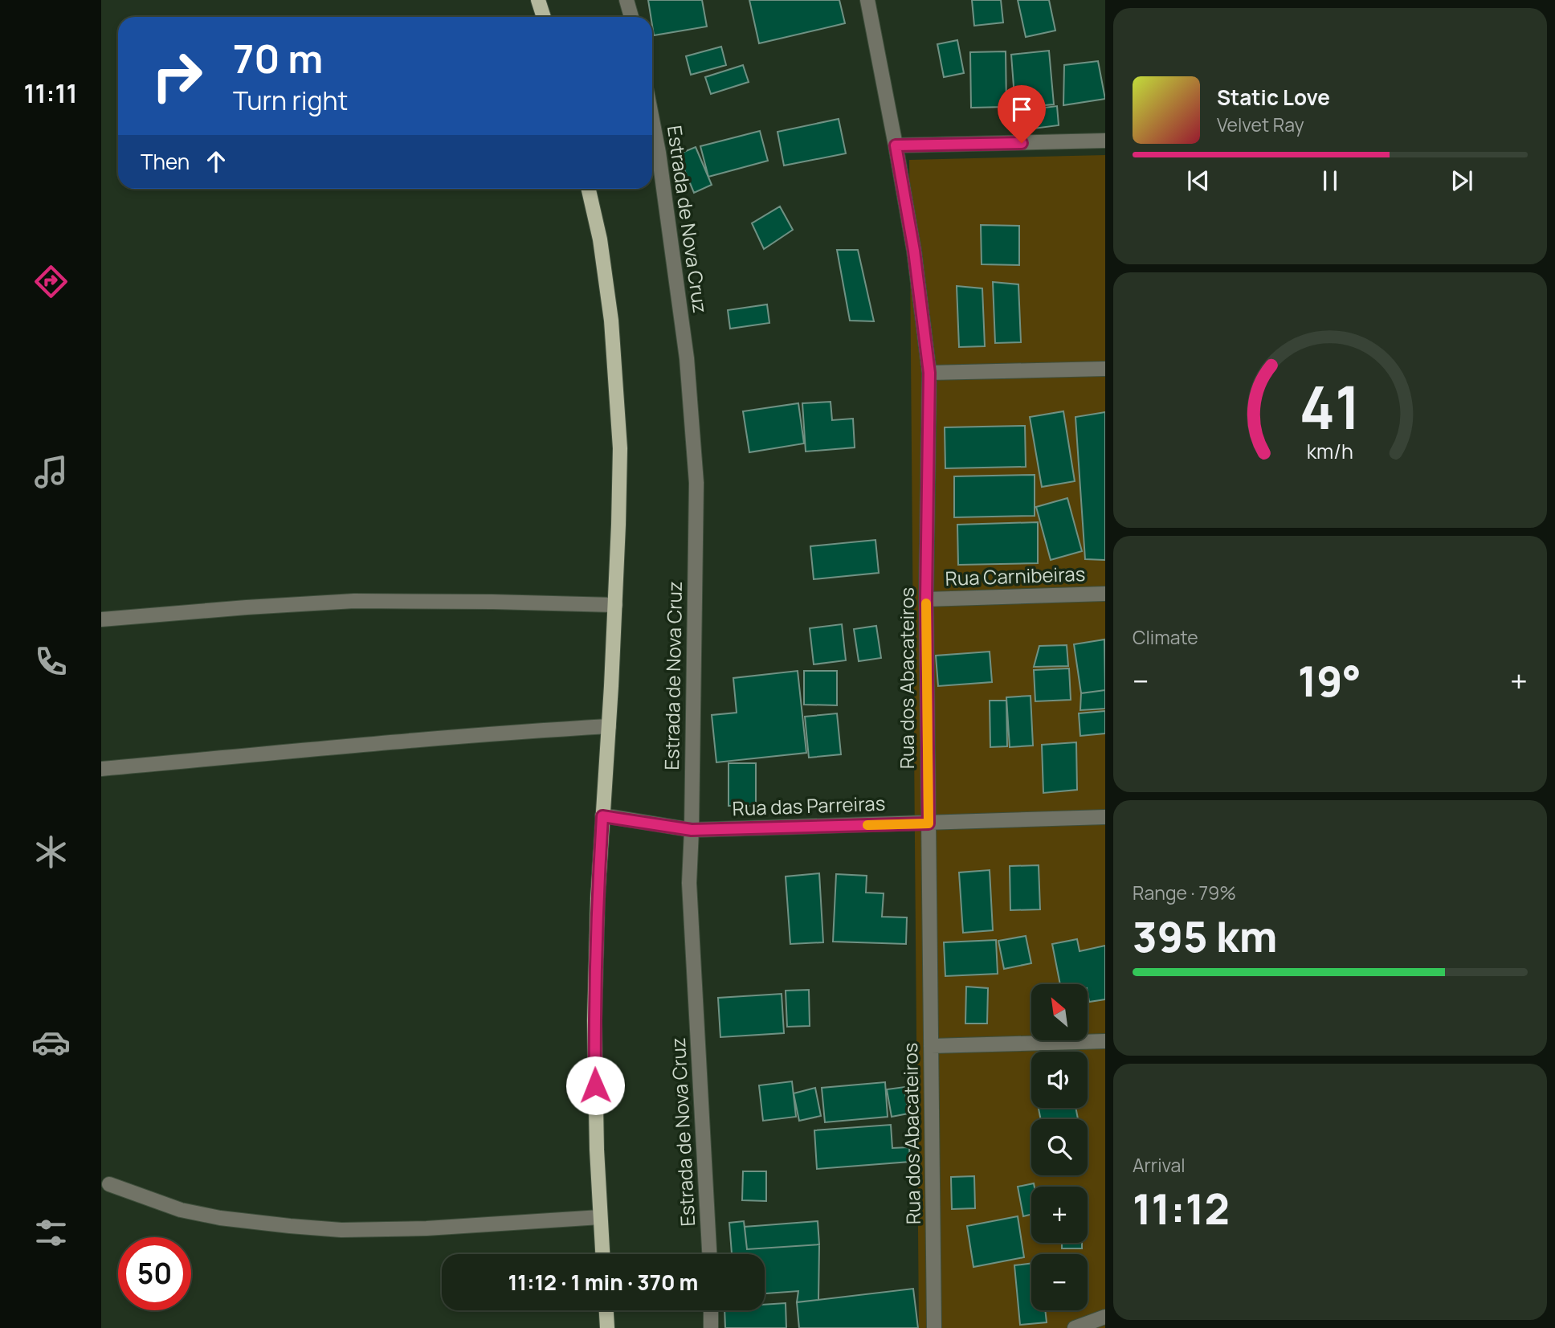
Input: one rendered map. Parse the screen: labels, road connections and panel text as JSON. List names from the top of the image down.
{
  "streets": {
    "street": [
      "Estrada de Nova Cruz",
      "Rua Carnibeiras",
      "Rua dos Abacateiros",
      "Rua das Parreiras"
    ]
  },
  "crossings": [
    ["Estrada de Nova Cruz", "Rua das Parreiras"],
    ["Rua Carnibeiras", "Rua dos Abacateiros"],
    ["Rua dos Abacateiros", "Rua das Parreiras"]
  ],
  "north": "top left",
  "page": {
    "tabs": "11:11",
    "turn": ["70 m", "Turn right"],
    "song": ["Static Love", "Velvet Ray"],
    "then": "Then",
    "tile": [
      "Climate",
      ["Range · 79%", "395 km"],
      ["Arrival", "11:12"]
    ],
    "heat": ["−", "19°", "+"],
    "map_buttons": ["+", "−"],
    "limit": "50",
    "trip": "11:12 · 1 min · 370 m",
    "gauge": ["41", "km/h"]
  }
}
